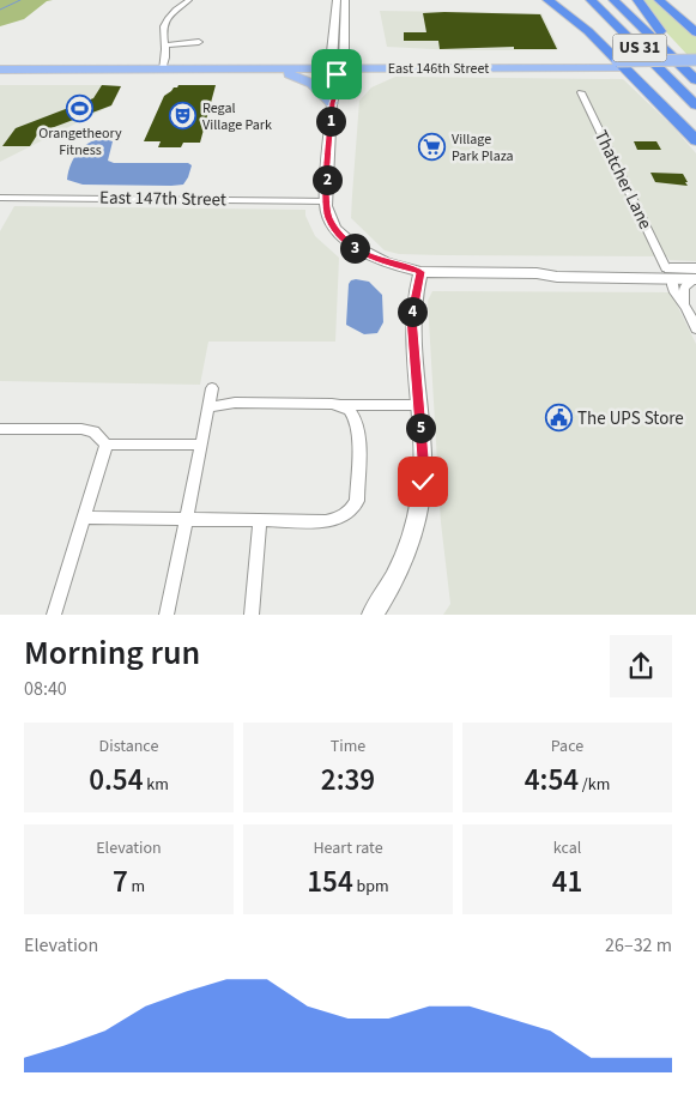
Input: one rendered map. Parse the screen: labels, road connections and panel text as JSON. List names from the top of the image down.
{
  "streets": {
    "highway": ["US 31"],
    "main road": ["East 146th Street"],
    "street": ["Thatcher Lane", "East 147th Street"]
  },
  "places": {
    "sports": ["Orangetheory Fitness"],
    "theatre": ["Regal Village Park"],
    "supermarket": ["Village Park Plaza"],
    "public building": ["The UPS Store"]
  },
  "page": {
    "pins": [
      "1",
      "2",
      "3",
      "4",
      "5"
    ],
    "heading": ["Morning run", "08:40"],
    "stats": [
      ["Distance", "0.54 km"],
      ["Time", "2:39"],
      ["Pace", "4:54 /km"],
      ["Elevation", "7 m"],
      ["Heart rate", "154 bpm"],
      ["kcal", "41"]
    ],
    "chart": ["Elevation", "26–32 m"]
  }
}
